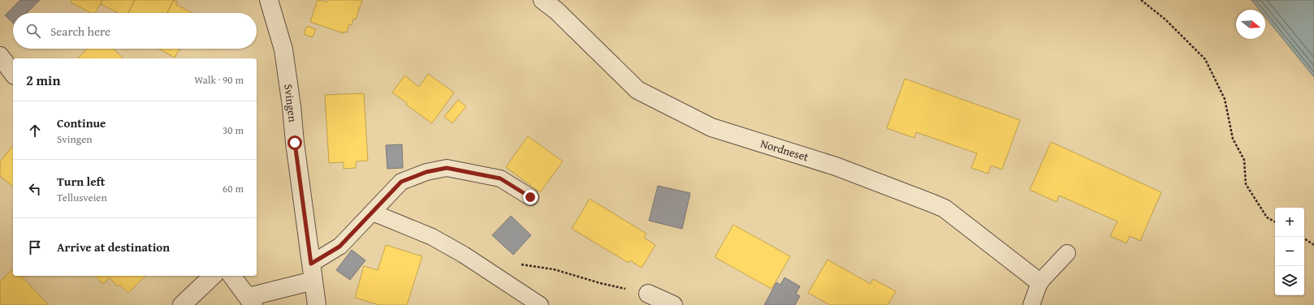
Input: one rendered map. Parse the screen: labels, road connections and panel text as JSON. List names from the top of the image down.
{
  "streets": {
    "street": ["Svingen", "Nordneset"]
  },
  "north": "right",
  "page": {
    "search": "Search here",
    "heading": ["2 min", "Walk · 90 m"],
    "list": [
      ["Continue", "Svingen", "30 m"],
      ["Turn left", "Tellusveien", "60 m"],
      "Arrive at destination"
    ],
    "map_buttons": ["+", "−"]
  }
}
